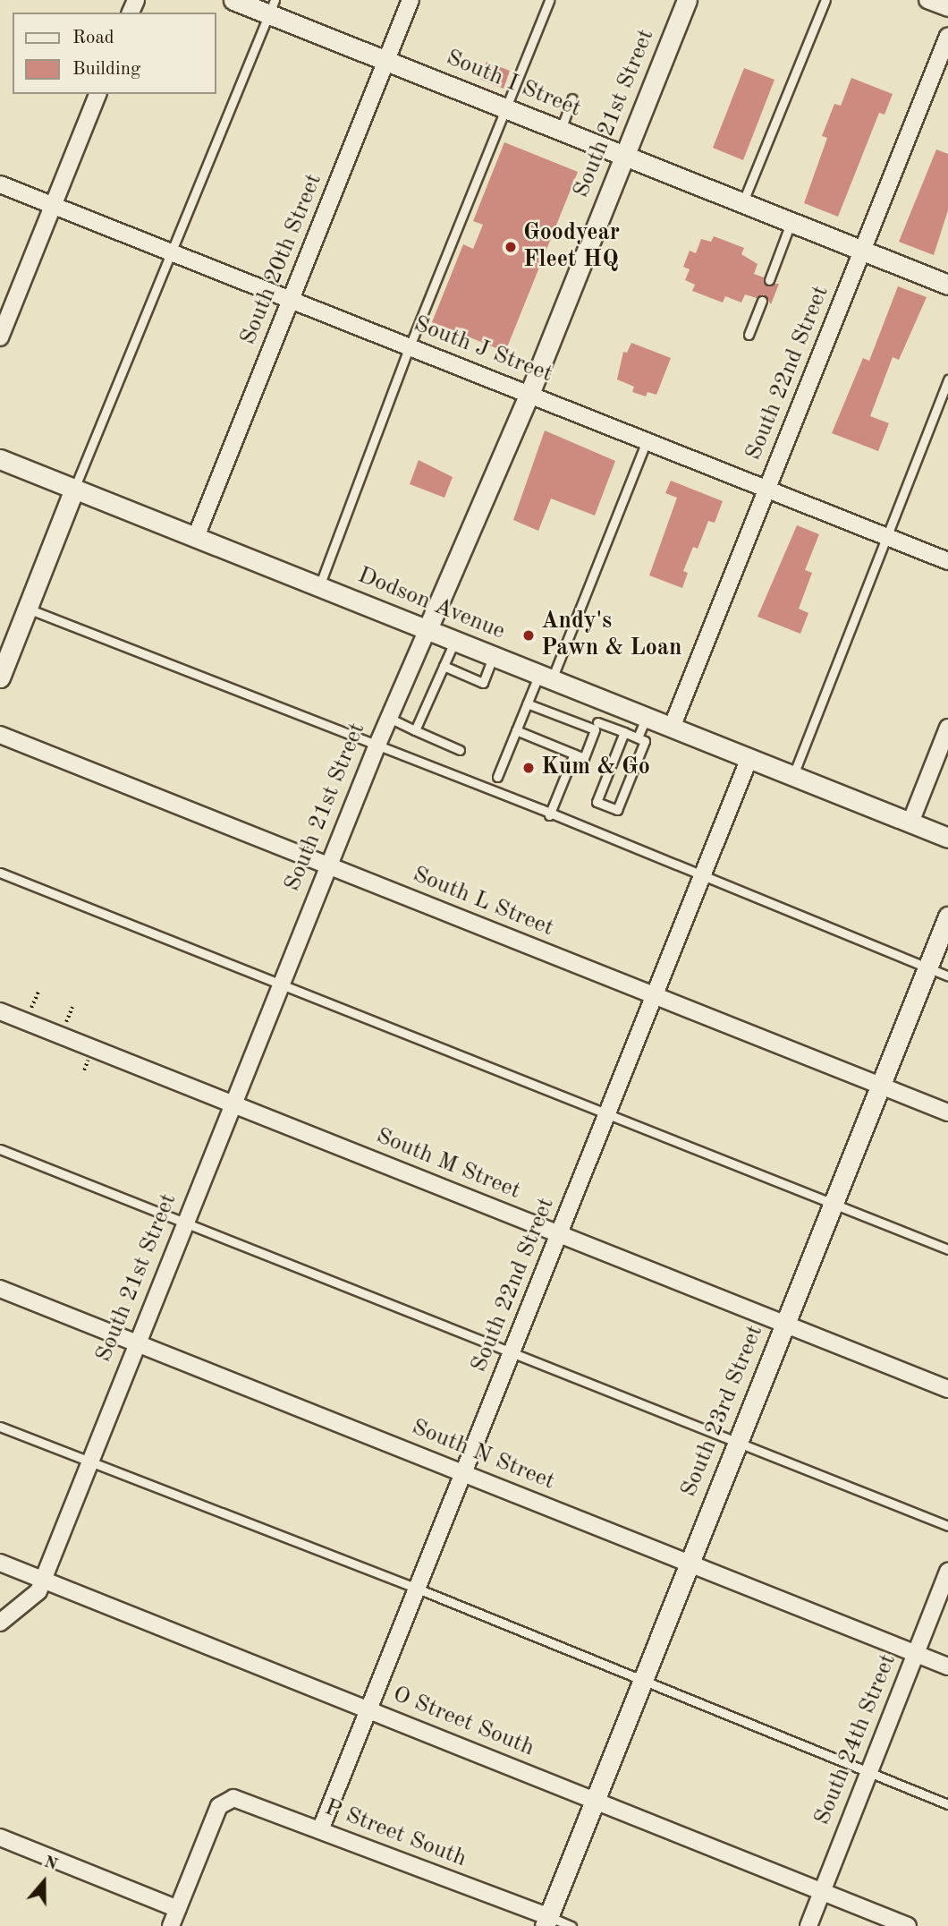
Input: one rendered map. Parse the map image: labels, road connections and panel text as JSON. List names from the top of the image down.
{
  "streets": {
    "street": [
      "South I Street",
      "South 21st Street",
      "South 20th Street",
      "South J Street",
      "South 22nd Street",
      "Dodson Avenue",
      "South L Street",
      "South M Street",
      "South 23rd Street",
      "South N Street",
      "O Street South",
      "South 24th Street",
      "P Street South"
    ]
  },
  "crossings": [
    ["South I Street", "South 21st Street"],
    ["South I Street", "South 20th Street"],
    ["South I Street", "South 22nd Street"],
    ["South 21st Street", "South J Street"],
    ["South 21st Street", "Dodson Avenue"],
    ["South 21st Street", "South L Street"],
    ["South 21st Street", "South M Street"],
    ["South 21st Street", "South N Street"],
    ["South 21st Street", "O Street South"],
    ["South 20th Street", "South J Street"],
    ["South 20th Street", "Dodson Avenue"],
    ["South J Street", "South 22nd Street"],
    ["South 22nd Street", "Dodson Avenue"],
    ["South 22nd Street", "South L Street"],
    ["South 22nd Street", "South M Street"],
    ["South 22nd Street", "South N Street"],
    ["South 22nd Street", "O Street South"],
    ["South 22nd Street", "P Street South"],
    ["South L Street", "South 23rd Street"],
    ["South M Street", "South 23rd Street"],
    ["South 23rd Street", "South N Street"],
    ["South 23rd Street", "O Street South"],
    ["South 23rd Street", "P Street South"],
    ["South N Street", "South 24th Street"],
    ["O Street South", "South 24th Street"]
  ],
  "places": ["Goodyear Fleet HQ", "Andy's Pawn & Loan", "Kum & Go"],
  "legend": ["Road", "Building"],
  "north": "top"
}
